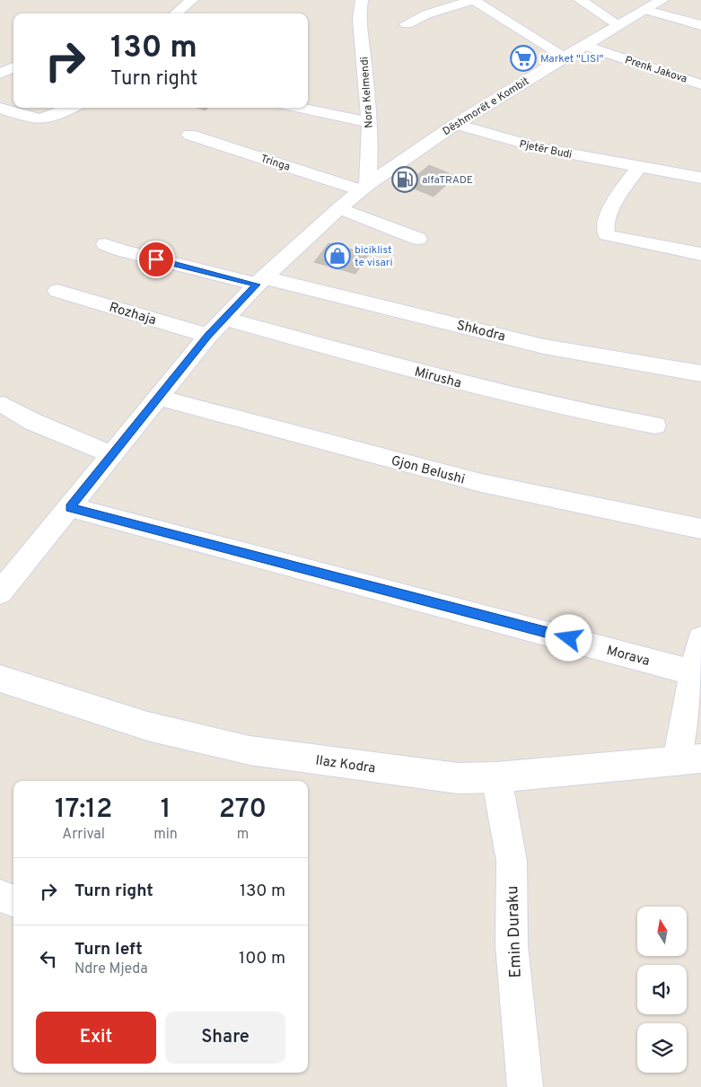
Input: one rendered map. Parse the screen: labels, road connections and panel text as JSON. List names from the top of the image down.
{
  "streets": {
    "street": [
      "Prenk Jakova",
      "Nora Kelmendi",
      "Dëshmorët e Kombit",
      "Pjetër Budi",
      "Tringa",
      "Rozhaja",
      "Shkodra",
      "Mirusha",
      "Gjon Belushi",
      "Morava",
      "Ilaz Kodra",
      "Emin Duraku"
    ]
  },
  "crossings": [
    ["Prenk Jakova", "Dëshmorët e Kombit"],
    ["Nora Kelmendi", "Dëshmorët e Kombit"],
    ["Nora Kelmendi", "Tringa"],
    ["Dëshmorët e Kombit", "Pjetër Budi"],
    ["Dëshmorët e Kombit", "Tringa"],
    ["Dëshmorët e Kombit", "Rozhaja"],
    ["Dëshmorët e Kombit", "Shkodra"],
    ["Dëshmorët e Kombit", "Mirusha"],
    ["Dëshmorët e Kombit", "Gjon Belushi"],
    ["Dëshmorët e Kombit", "Morava"],
    ["Ilaz Kodra", "Emin Duraku"]
  ],
  "places": {
    "supermarket": ["Market \"LISI\""],
    "fuel station": ["alfaTRADE"],
    "shop": ["biciklist te visari"]
  },
  "north": "top",
  "page": {
    "turn": ["130 m", "Turn right"],
    "eta": [
      "17:12",
      "Arrival",
      "1",
      "min",
      "270",
      "m"
    ],
    "list": [
      {
        "name": "Turn right",
        "value": "130 m"
      },
      {
        "name": "Turn left",
        "note": "Ndre Mjeda",
        "value": "100 m"
      }
    ],
    "buttons": ["Exit", "Share"]
  }
}
